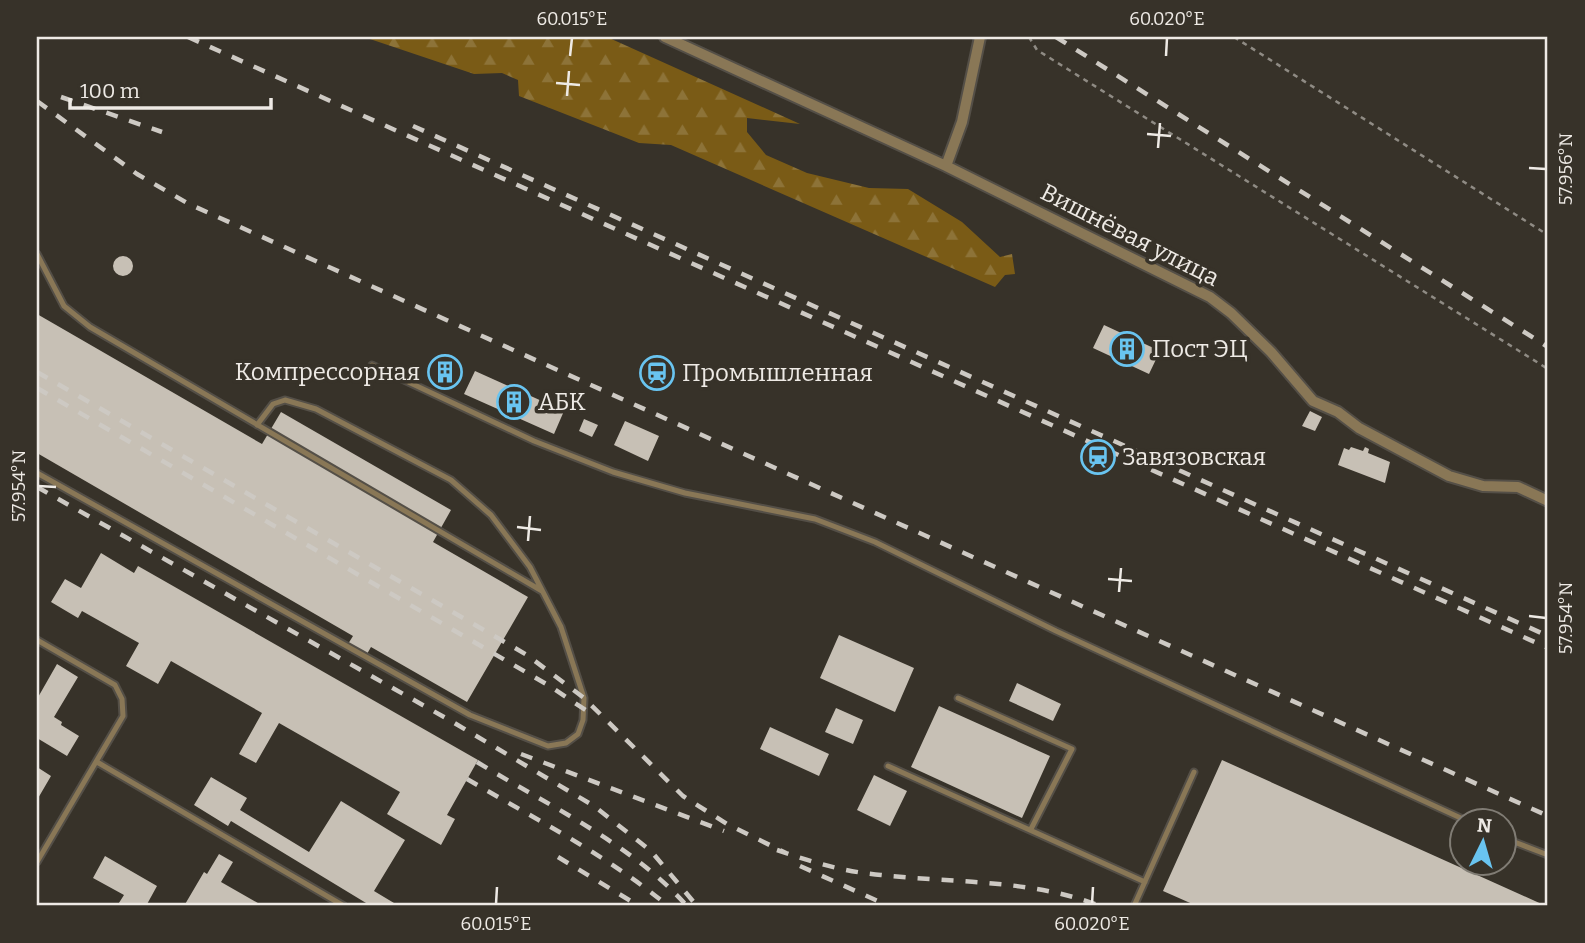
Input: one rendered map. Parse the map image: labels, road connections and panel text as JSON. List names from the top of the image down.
{
  "streets": {
    "street": ["Вишнёвая улица"]
  },
  "places": {
    "building": ["Пост ЭЦ", "Компрессорная", "АБК"],
    "station": ["Промышленная", "Завязовская"]
  },
  "scale_bar": "100 m",
  "north": "top",
  "coordinates": [
    "60.015°E",
    "60.020°E",
    "57.956°N",
    "57.954°N"
  ]
}
